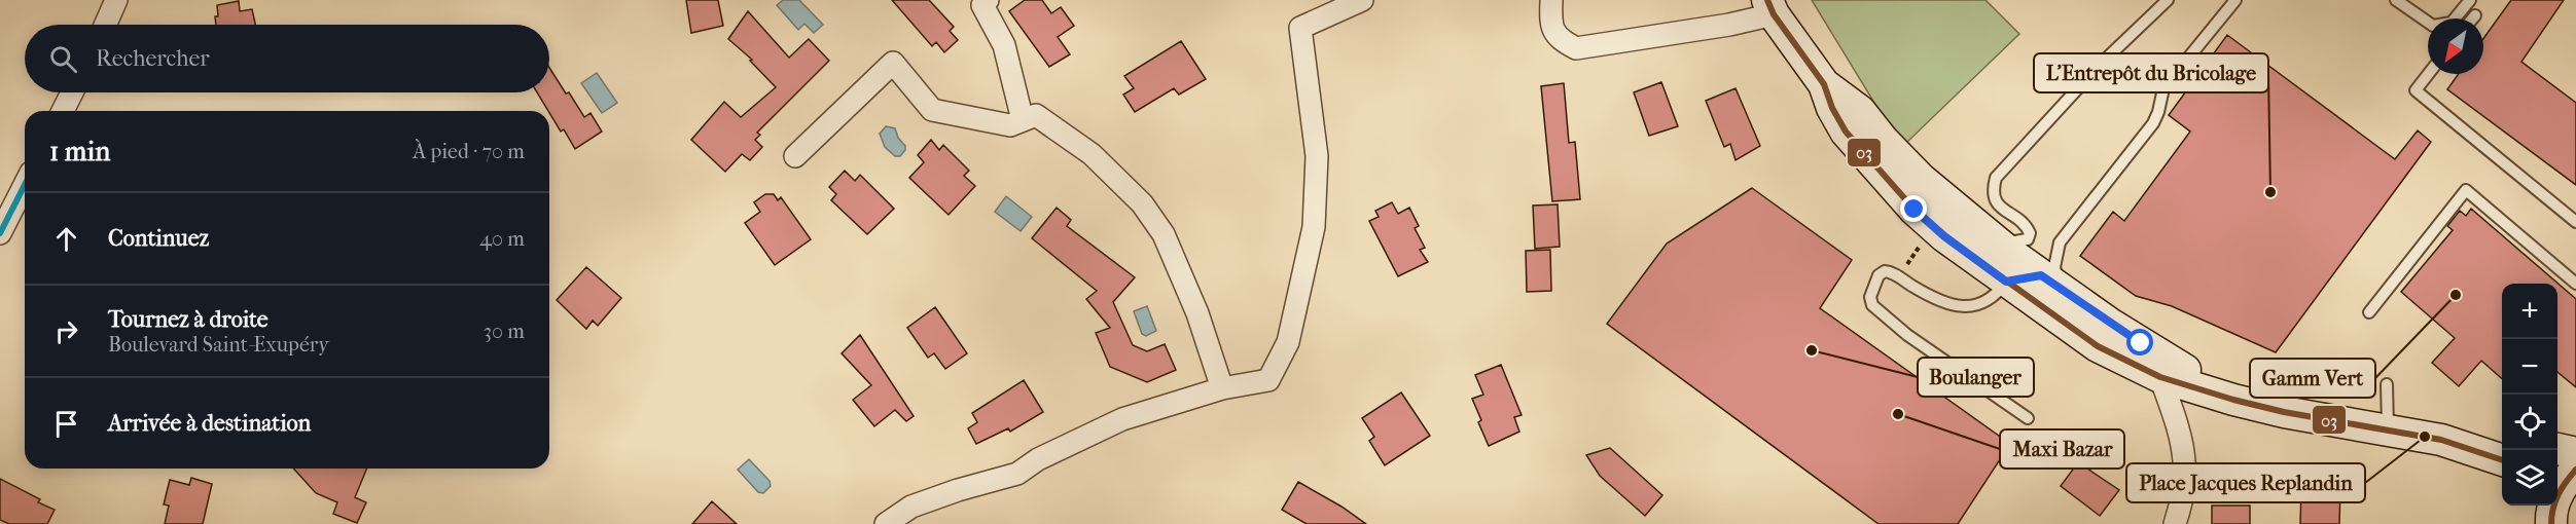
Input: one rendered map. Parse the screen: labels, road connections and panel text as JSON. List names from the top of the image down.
{
  "places": [
    "L'Entrepôt du Bricolage",
    "Gamm Vert",
    "Boulanger",
    "Maxi Bazar",
    "Place Jacques Replandin"
  ],
  "lines": ["transit line 03"],
  "north": "bottom left",
  "page": {
    "search": "Rechercher",
    "heading": ["1 min", "À pied · 70 m"],
    "list": [
      ["Continuez", "40 m"],
      ["Tournez à droite", "Boulevard Saint-Exupéry", "30 m"],
      "Arrivée à destination"
    ],
    "map_buttons": ["+", "−"]
  }
}
